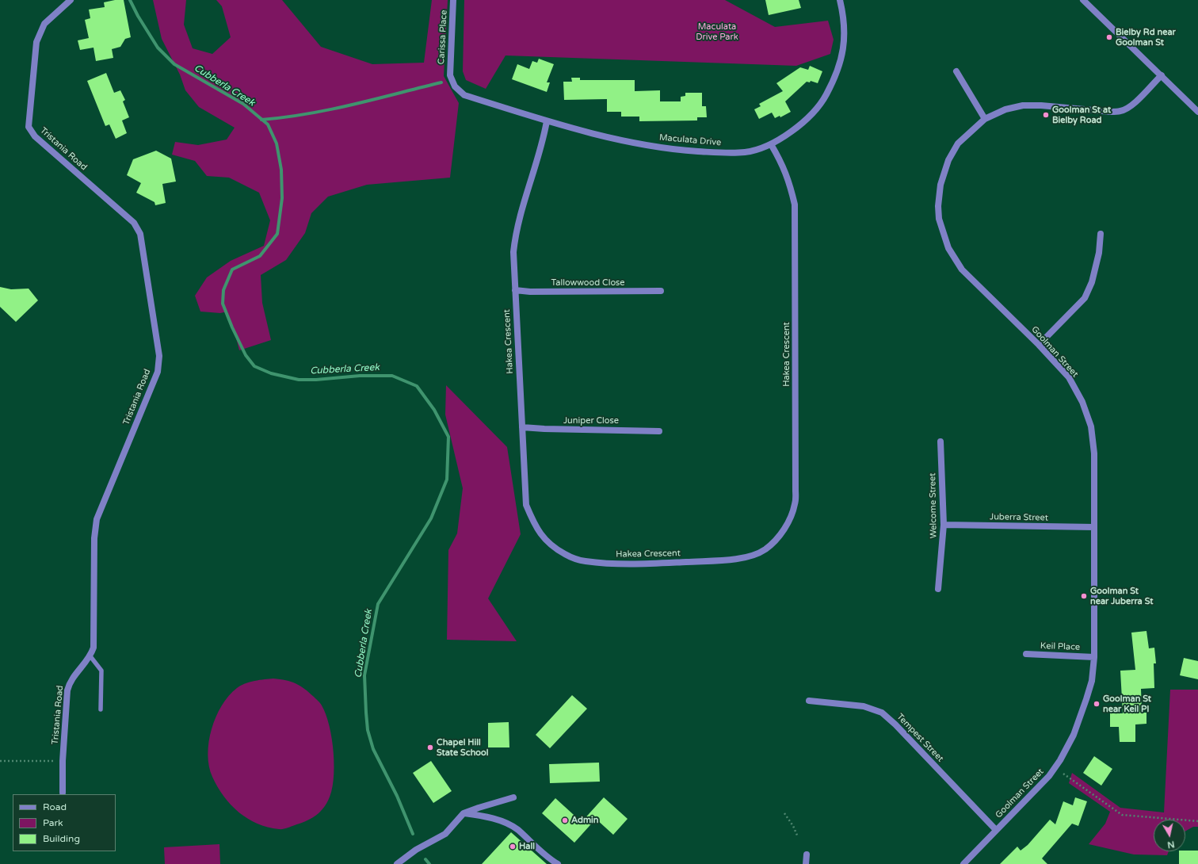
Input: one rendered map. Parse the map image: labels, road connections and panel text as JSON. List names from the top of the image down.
{
  "streets": {
    "street": [
      "Carissa Place",
      "Maculata Drive",
      "Tristania Road",
      "Tallowwood Close",
      "Hakea Crescent",
      "Goolman Street",
      "Juniper Close",
      "Welcome Street",
      "Juberra Street",
      "Keil Place",
      "Tempest Street"
    ]
  },
  "crossings": [
    ["Carissa Place", "Maculata Drive"],
    ["Maculata Drive", "Hakea Crescent"],
    ["Tallowwood Close", "Hakea Crescent"],
    ["Hakea Crescent", "Juniper Close"],
    ["Goolman Street", "Juberra Street"],
    ["Goolman Street", "Keil Place"],
    ["Goolman Street", "Tempest Street"],
    ["Welcome Street", "Juberra Street"]
  ],
  "water": ["Cubberla Creek"],
  "parks": ["Maculata Drive Park"],
  "places": [
    "Bielby Rd near Goolman St",
    "Goolman St at Bielby Road",
    "Goolman St near Juberra St",
    "Goolman St near Keil Pl",
    "Chapel Hill State School",
    "Admin",
    "Hall"
  ],
  "legend": ["Road", "Park", "Building"],
  "north": "bottom"
}
